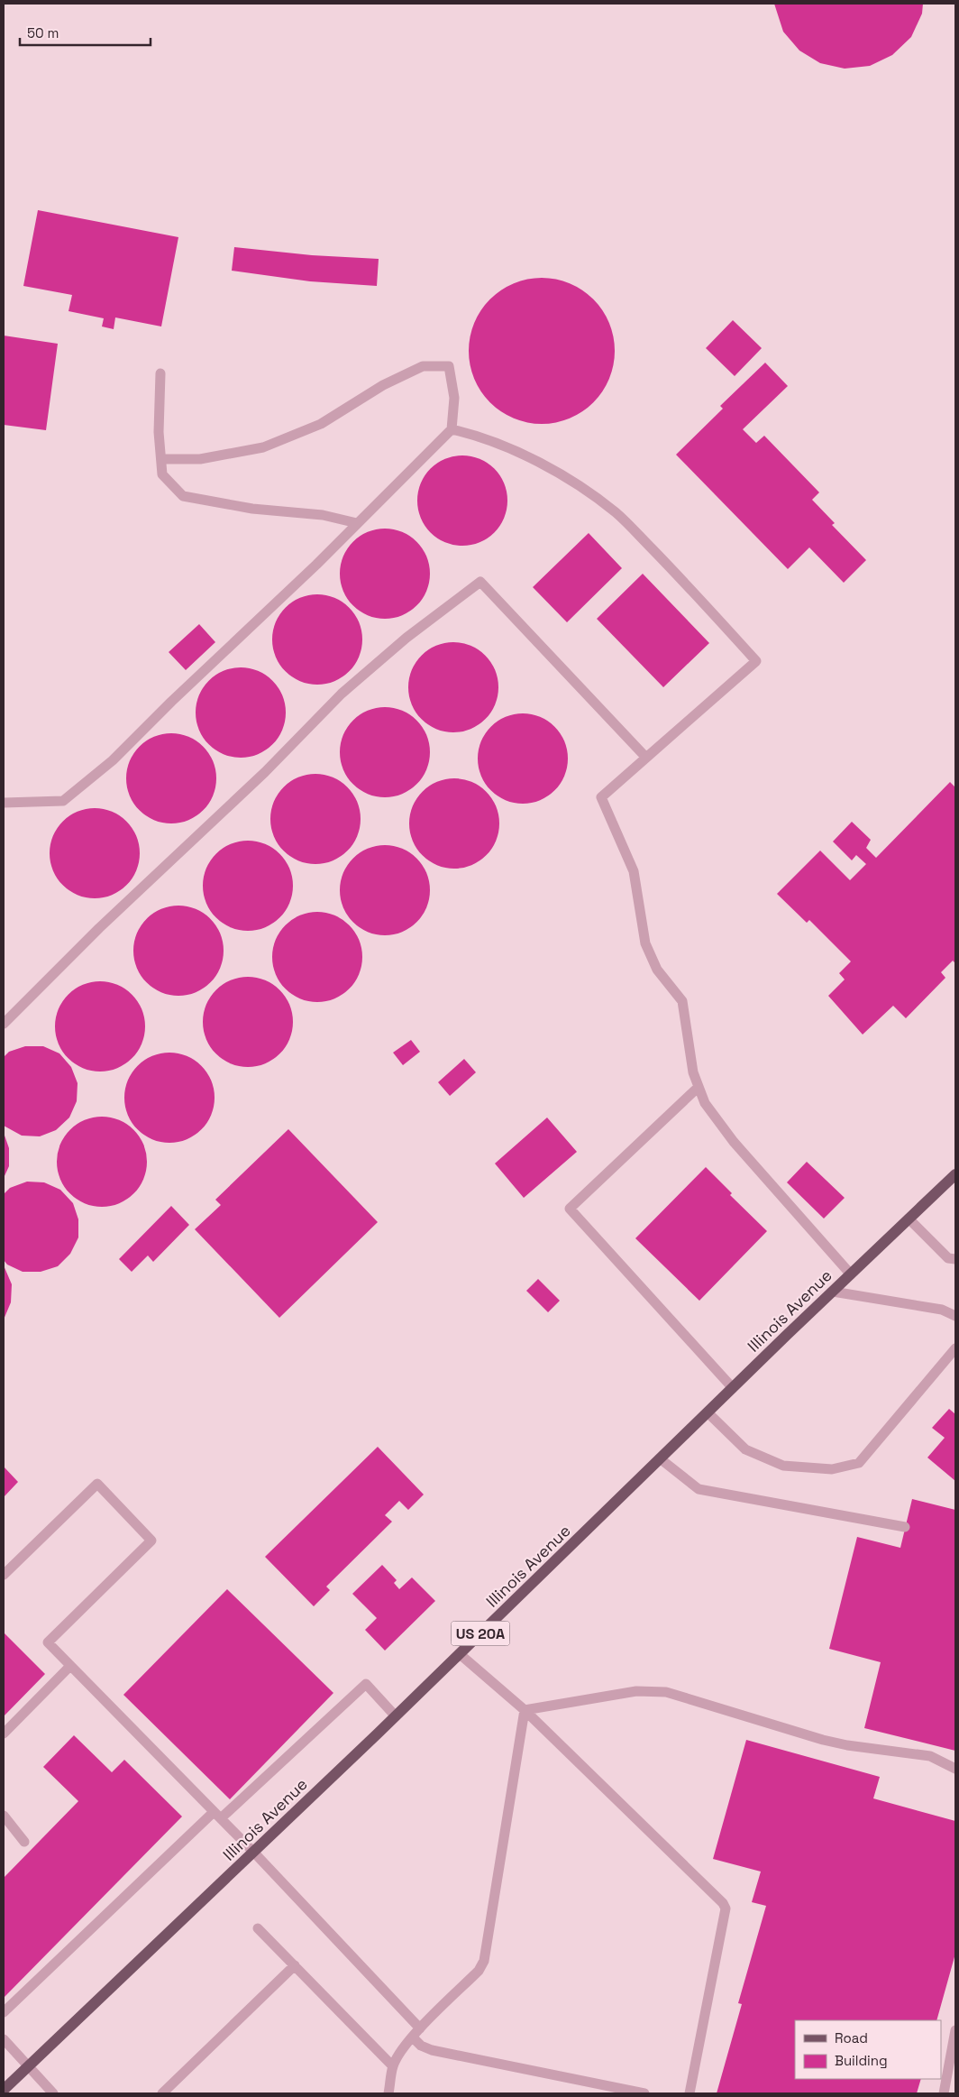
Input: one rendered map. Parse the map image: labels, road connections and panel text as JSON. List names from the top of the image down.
{
  "streets": {
    "main road": ["Illinois Avenue", "US 20A"]
  },
  "legend": ["Road", "Building"],
  "scale_bar": "50 m"
}
